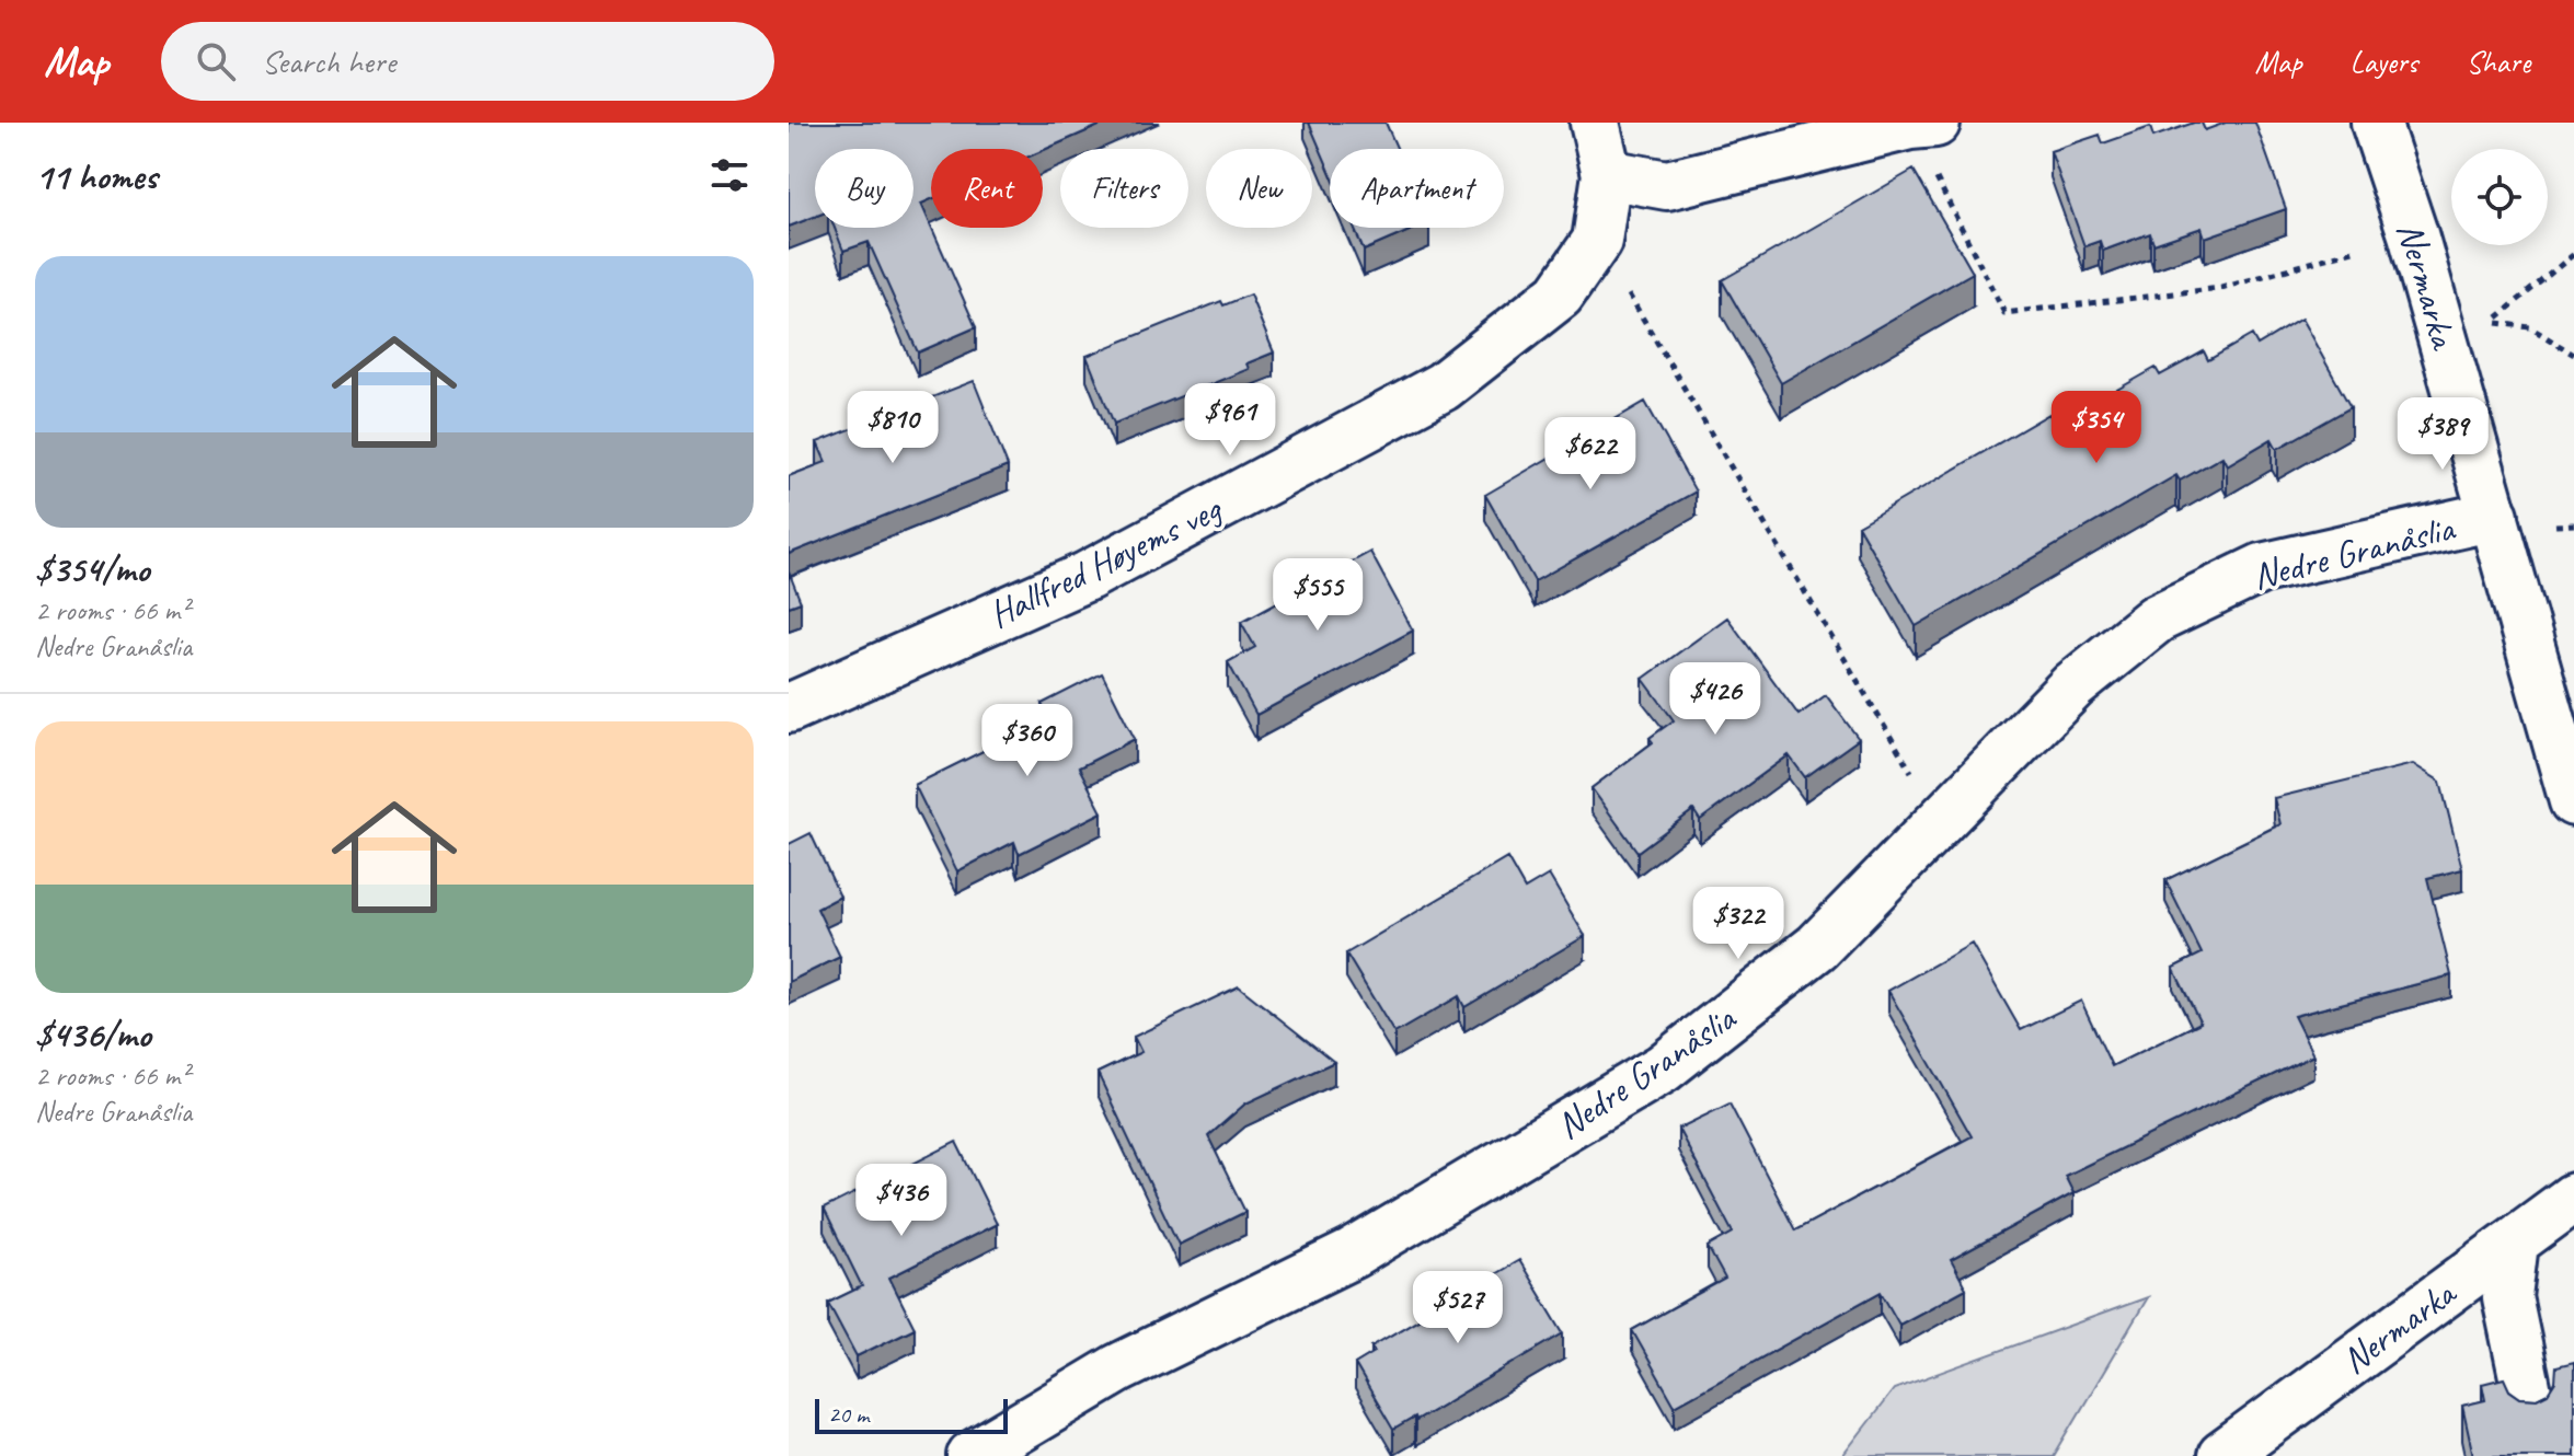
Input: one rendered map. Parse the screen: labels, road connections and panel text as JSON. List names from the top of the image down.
{
  "streets": {
    "street": ["Nermarka", "Nedre Granåslia", "Hallfred Høyems veg"]
  },
  "crossings": [
    ["Nermarka", "Nedre Granåslia"]
  ],
  "scale_bar": "20 m",
  "page": {
    "header": "Map",
    "search": "Search here",
    "nav": ["Map", "Layers", "Share"],
    "heading": "11 homes",
    "chip": [
      "Buy",
      "Rent",
      "Filters",
      "New",
      "Apartment"
    ],
    "list": [
      {
        "name": "$354/mo",
        "note": "2 rooms · 66 m² · Nedre Granåslia"
      },
      {
        "name": "$436/mo",
        "note": "2 rooms · 66 m² · Nedre Granåslia"
      }
    ],
    "price": [
      "$961",
      "$810",
      "$354",
      "$389",
      "$622",
      "$555",
      "$426",
      "$360",
      "$322",
      "$436",
      "$527"
    ],
    "scale": "20 m"
  }
}
